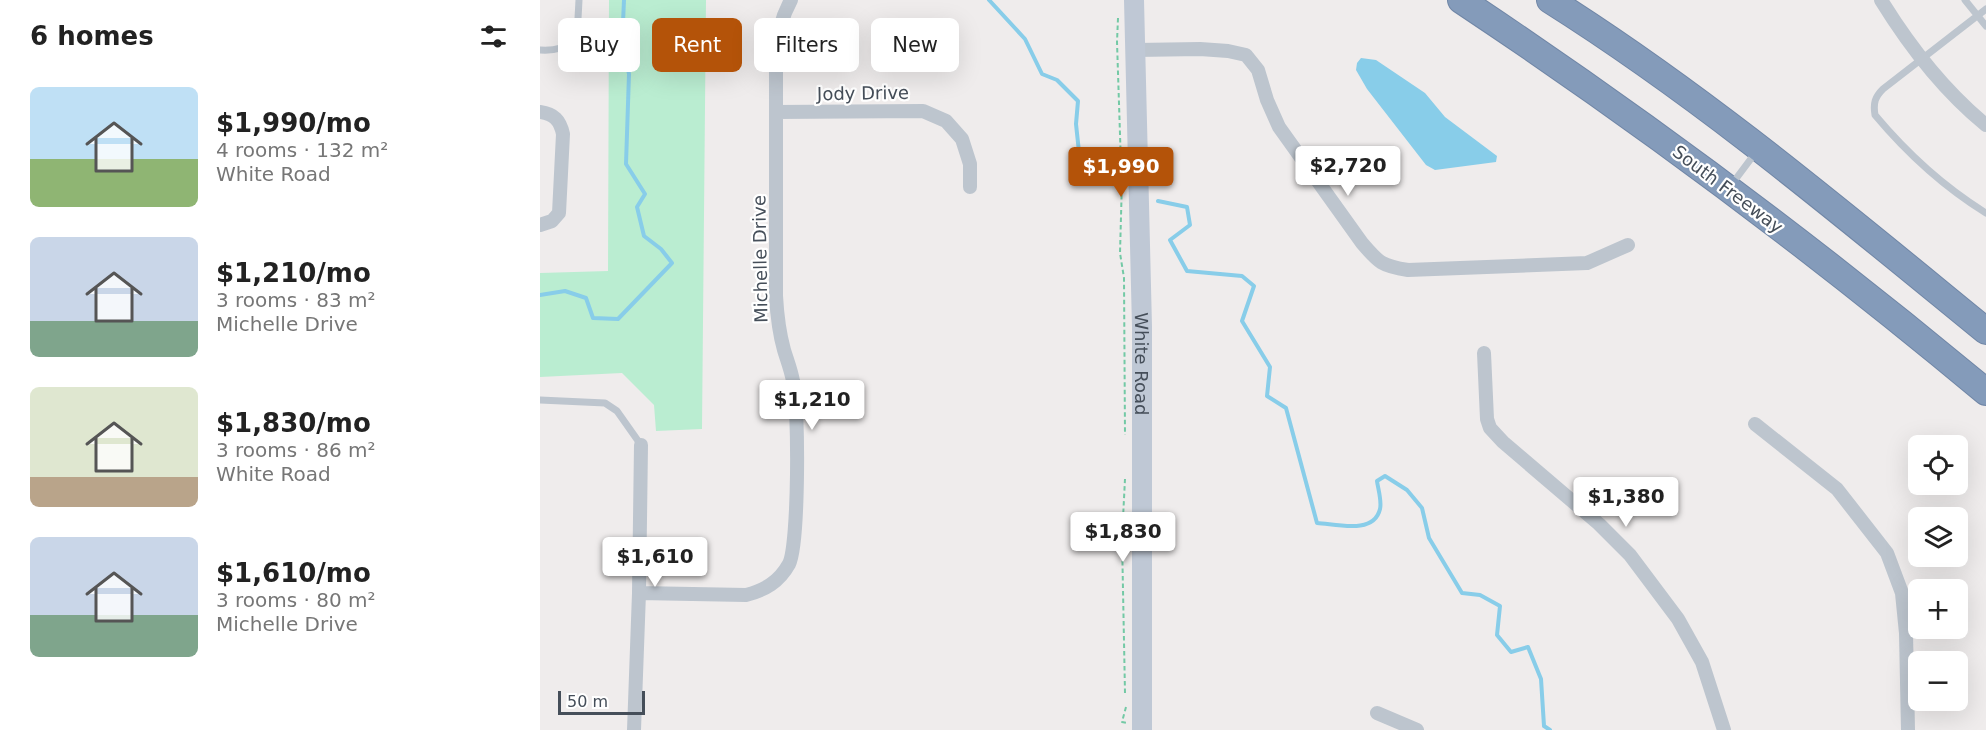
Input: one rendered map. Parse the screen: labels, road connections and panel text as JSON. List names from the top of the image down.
{
  "streets": {
    "highway": ["South Freeway"],
    "street": ["Jody Drive", "Michelle Drive", "White Road"]
  },
  "crossings": [
    ["Jody Drive", "Michelle Drive"]
  ],
  "scale_bar": "50 m",
  "page": {
    "heading": "6 homes",
    "chip": [
      "Buy",
      "Rent",
      "Filters",
      "New"
    ],
    "list": [
      {
        "name": "$1,990/mo",
        "note": "4 rooms · 132 m² · White Road"
      },
      {
        "name": "$1,210/mo",
        "note": "3 rooms · 83 m² · Michelle Drive"
      },
      {
        "name": "$1,830/mo",
        "note": "3 rooms · 86 m² · White Road"
      },
      {
        "name": "$1,610/mo",
        "note": "3 rooms · 80 m² · Michelle Drive"
      }
    ],
    "price": [
      "$2,720",
      "$1,990",
      "$1,210",
      "$1,380",
      "$1,830",
      "$1,610"
    ],
    "map_buttons": ["+", "−"],
    "scale": "50 m"
  }
}
